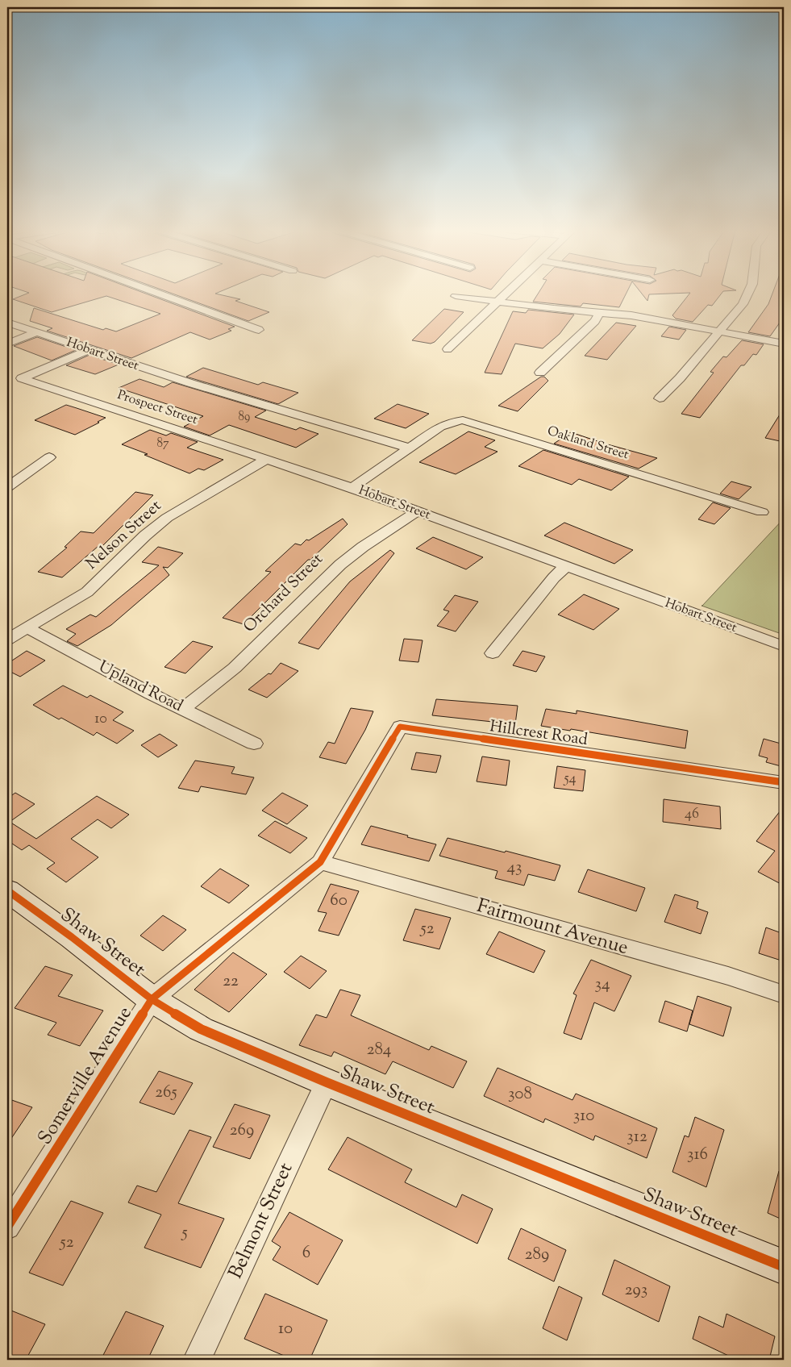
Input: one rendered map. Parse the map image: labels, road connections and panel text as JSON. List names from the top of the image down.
{
  "streets": {
    "street": [
      "Hobart Street",
      "Prospect Street",
      "Oakland Street",
      "Nelson Street",
      "Orchard Street",
      "Upland Road",
      "Hillcrest Road",
      "Fairmount Avenue",
      "Shaw Street",
      "Somerville Avenue",
      "Belmont Street"
    ]
  },
  "crossings": [
    ["Hobart Street", "Prospect Street"],
    ["Hobart Street", "Oakland Street"],
    ["Hobart Street", "Orchard Street"],
    ["Prospect Street", "Nelson Street"],
    ["Nelson Street", "Upland Road"],
    ["Orchard Street", "Upland Road"],
    ["Hillcrest Road", "Somerville Avenue"],
    ["Fairmount Avenue", "Somerville Avenue"],
    ["Shaw Street", "Somerville Avenue"],
    ["Shaw Street", "Belmont Street"]
  ],
  "house_numbers": [
    "89",
    "87",
    "10",
    "54",
    "46",
    "43",
    "60",
    "52",
    "22",
    "34",
    "284",
    "265",
    "308",
    "310",
    "269",
    "312",
    "316",
    "5",
    "52",
    "6",
    "289",
    "293",
    "10"
  ]
}
